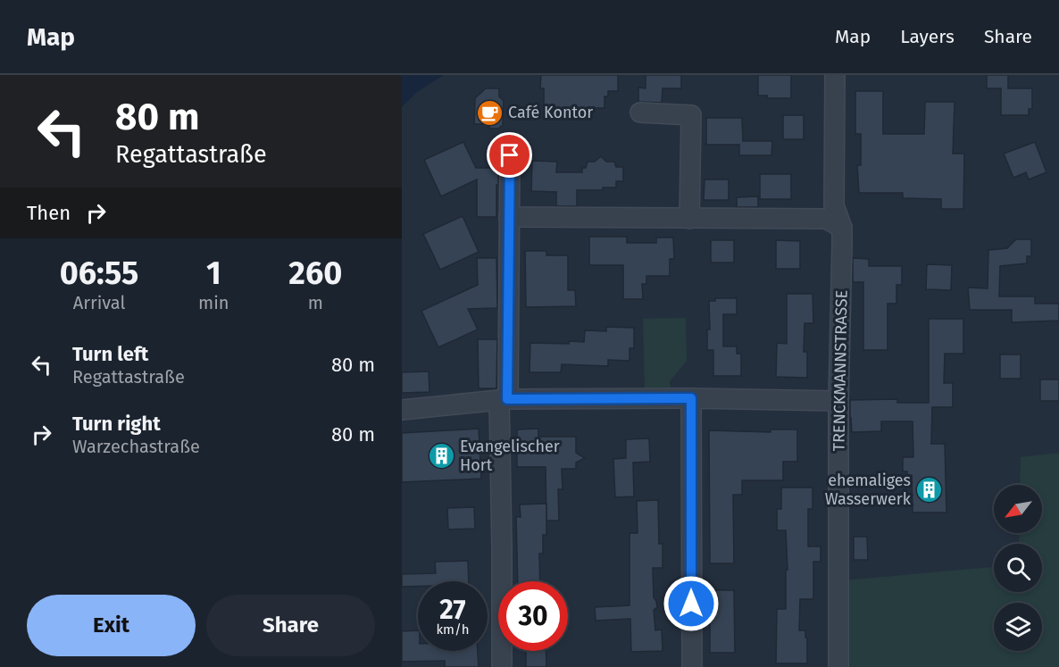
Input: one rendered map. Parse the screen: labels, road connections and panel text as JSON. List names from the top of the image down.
{
  "streets": {
    "street": ["TRENCKMANNSTRASSE"]
  },
  "places": {
    "cafe": ["Café Kontor"],
    "building": ["Evangelischer Hort", "ehemaliges Wasserwerk"]
  },
  "north": "bottom left",
  "page": {
    "header": "Map",
    "nav": ["Map", "Layers", "Share"],
    "turn": ["80 m", "Regattastraße"],
    "then": "Then",
    "eta": [
      "06:55",
      "Arrival",
      "1",
      "min",
      "260",
      "m"
    ],
    "list": [
      {
        "name": "Turn left",
        "note": "Regattastraße",
        "value": "80 m"
      },
      {
        "name": "Turn right",
        "note": "Warzechastraße",
        "value": "80 m"
      }
    ],
    "speed": "27 km/h",
    "limit": "30",
    "buttons": ["Exit", "Share"]
  }
}
